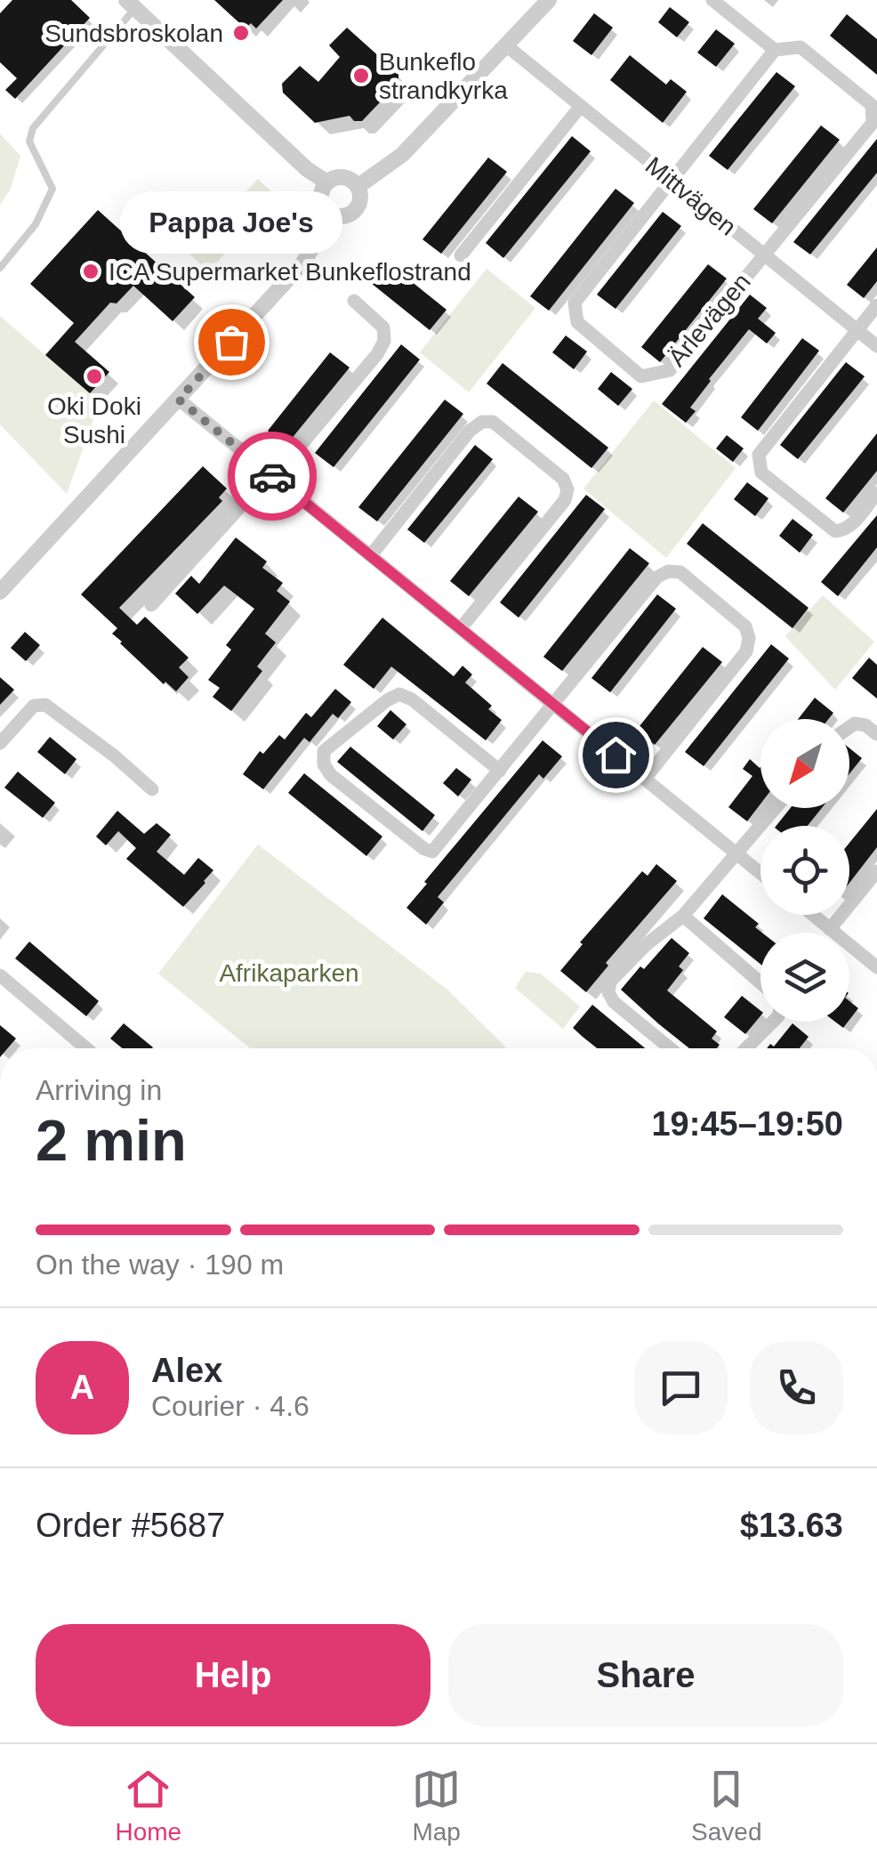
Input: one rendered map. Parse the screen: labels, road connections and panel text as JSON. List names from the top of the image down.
{
  "streets": {
    "street": ["Mittvägen", "Ärlevägen"]
  },
  "crossings": [
    ["Mittvägen", "Ärlevägen"]
  ],
  "parks": ["Afrikaparken"],
  "places": [
    "Sundsbroskolan",
    "Bunkeflo strandkyrka",
    "ICA Supermarket Bunkeflostrand",
    "Pappa Joe's",
    "Oki Doki Sushi"
  ],
  "north": "bottom left",
  "page": {
    "bubble": "Pappa Joe's",
    "heading": ["2 min", "Arriving in", "19:45–19:50"],
    "panel": [
      "Alex",
      "Courier · 4.6",
      "Order #5687",
      "$13.63"
    ],
    "bar": "On the way · 190 m",
    "round": "A",
    "buttons": ["Help", "Share"],
    "tabs": ["Home", "Map", "Saved"]
  }
}
